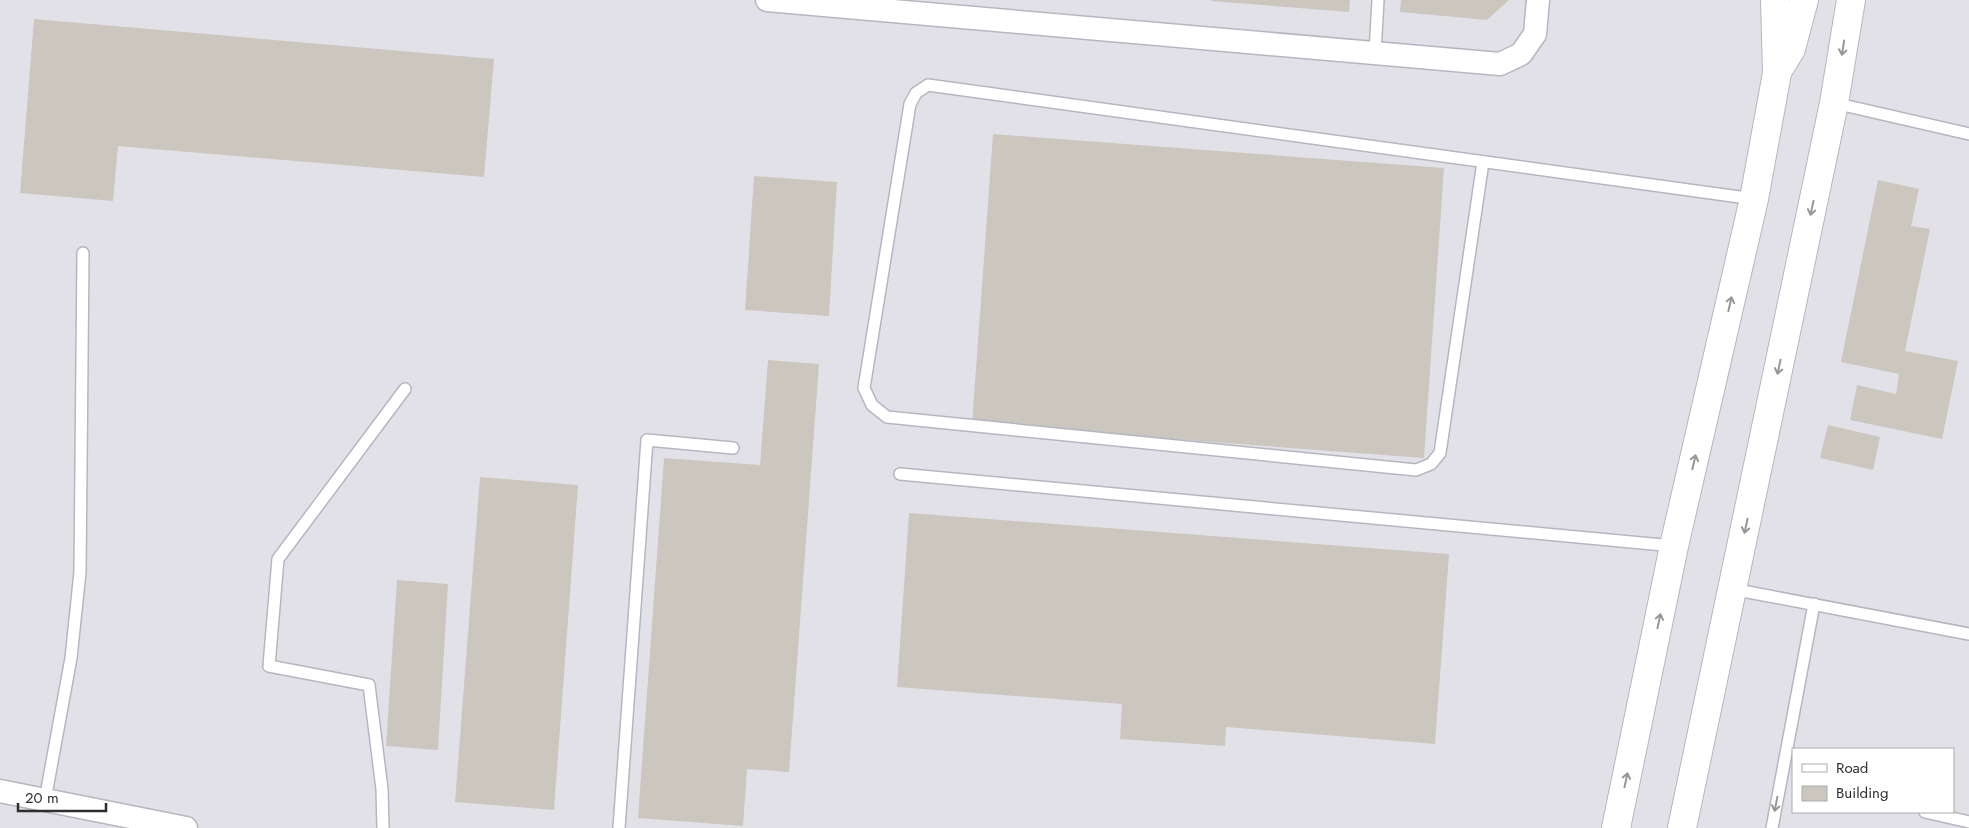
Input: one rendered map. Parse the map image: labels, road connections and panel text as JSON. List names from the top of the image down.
{
  "legend": ["Road", "Building"],
  "scale_bar": "20 m"
}
